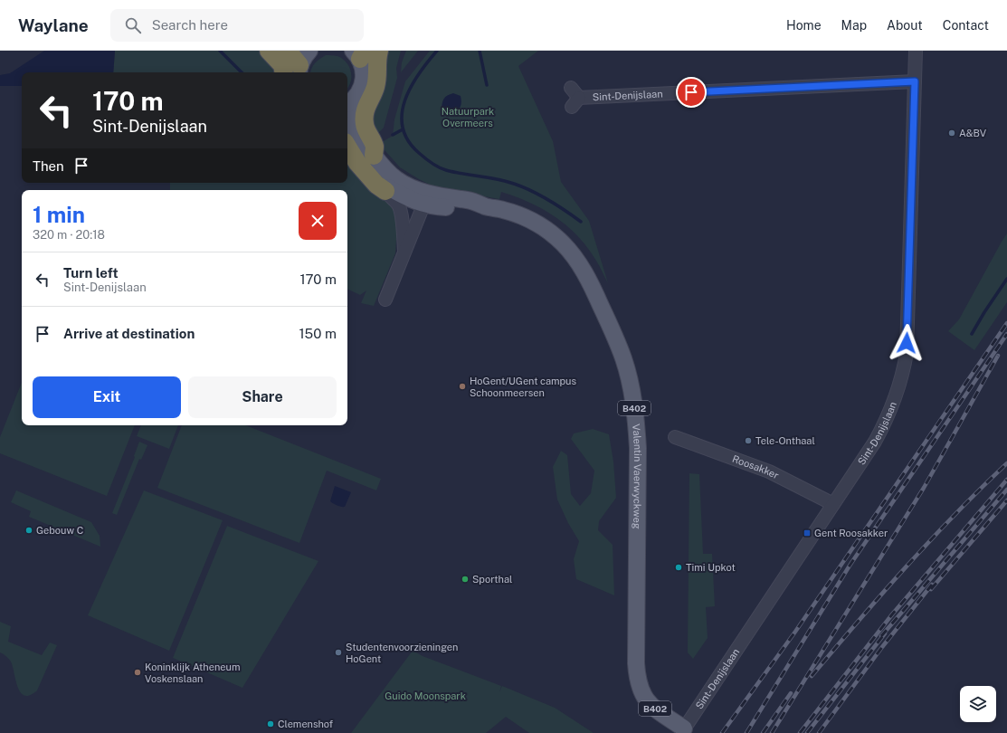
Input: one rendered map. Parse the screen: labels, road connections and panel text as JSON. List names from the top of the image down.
{
  "streets": {
    "main road": ["B402", "Valentin Vaerwyckweg"],
    "street": ["Sint-Denijslaan", "Roosakker"]
  },
  "crossings": [
    ["Sint-Denijslaan", "Roosakker"],
    ["Sint-Denijslaan", "Valentin Vaerwyckweg"],
    ["B402", "Valentin Vaerwyckweg"]
  ],
  "parks": ["Natuurpark Overmeers", "Guido Moonspark"],
  "places": {
    "other": [
      "A&BV",
      "HoGent/UGent campus Schoonmeersen",
      "Tele-Onthaal",
      "Gebouw C",
      "Timi Upkot",
      "Sporthal",
      "Studentenvoorzieningen HoGent",
      "Koninklijk Atheneum Voskenslaan",
      "Clemenshof"
    ],
    "transit": ["Gent Roosakker"]
  },
  "page": {
    "header": "Waylane",
    "search": "Search here",
    "nav": [
      "Home",
      "Map",
      "About",
      "Contact"
    ],
    "turn": ["170 m", "Sint-Denijslaan"],
    "then": "Then",
    "heading": ["1 min", "320 m · 20:18"],
    "list": [
      {
        "name": "Turn left",
        "note": "Sint-Denijslaan",
        "value": "170 m"
      },
      {
        "name": "Arrive at destination",
        "value": "150 m"
      }
    ],
    "buttons": ["Exit", "Share"]
  }
}
